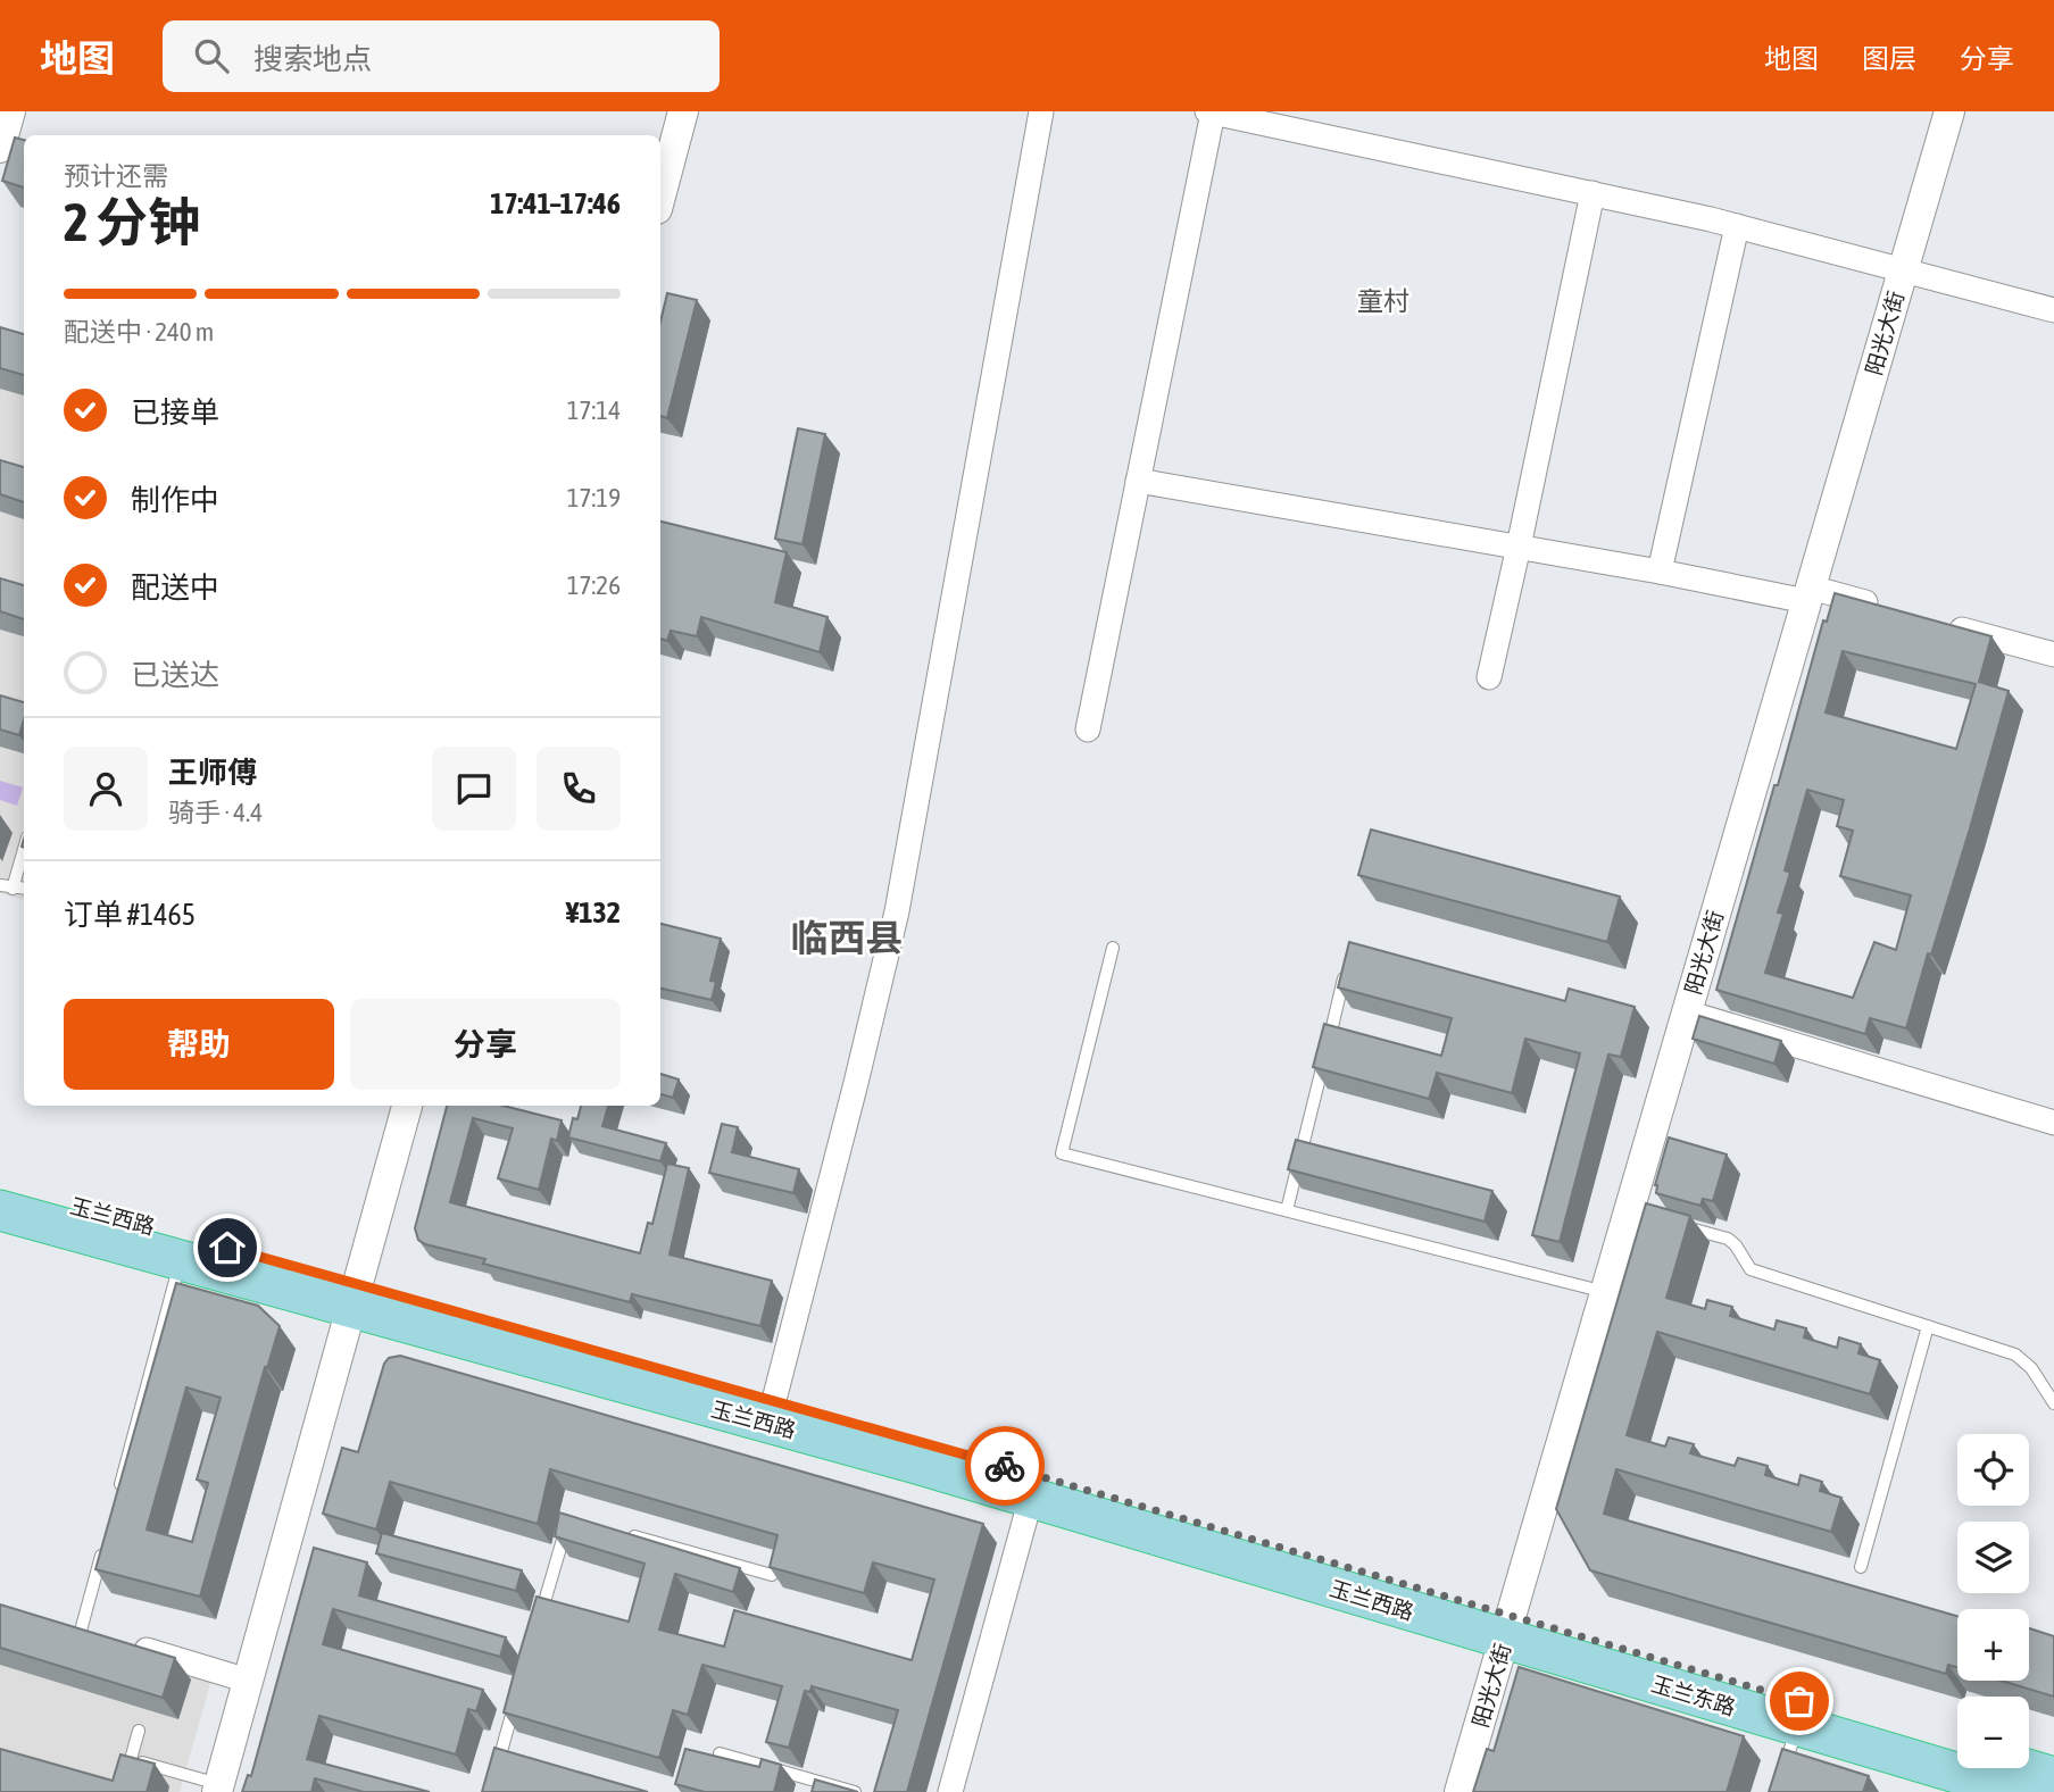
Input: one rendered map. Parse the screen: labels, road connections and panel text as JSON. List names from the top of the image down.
{
  "streets": {
    "highway": ["玉兰西路", "玉兰东路"],
    "street": ["阳光大街"]
  },
  "crossings": [
    ["阳光大街", "玉兰西路"],
    ["阳光大街", "玉兰东路"],
    ["玉兰西路", "玉兰东路"]
  ],
  "districts": ["童村", "临西县"],
  "page": {
    "header": "地图",
    "search": "搜索地点",
    "nav": ["地图", "图层", "分享"],
    "heading": ["2 分钟", "预计还需", "17:41–17:46"],
    "panel": [
      "王师傅",
      "骑手 · 4.4",
      "订单 #1465",
      "¥132"
    ],
    "bar": "配送中 · 240 m",
    "list": [
      ["已接单", "17:14"],
      ["制作中", "17:19"],
      ["配送中", "17:26"],
      "已送达"
    ],
    "buttons": ["帮助", "分享"],
    "map_buttons": ["+", "−"]
  }
}
